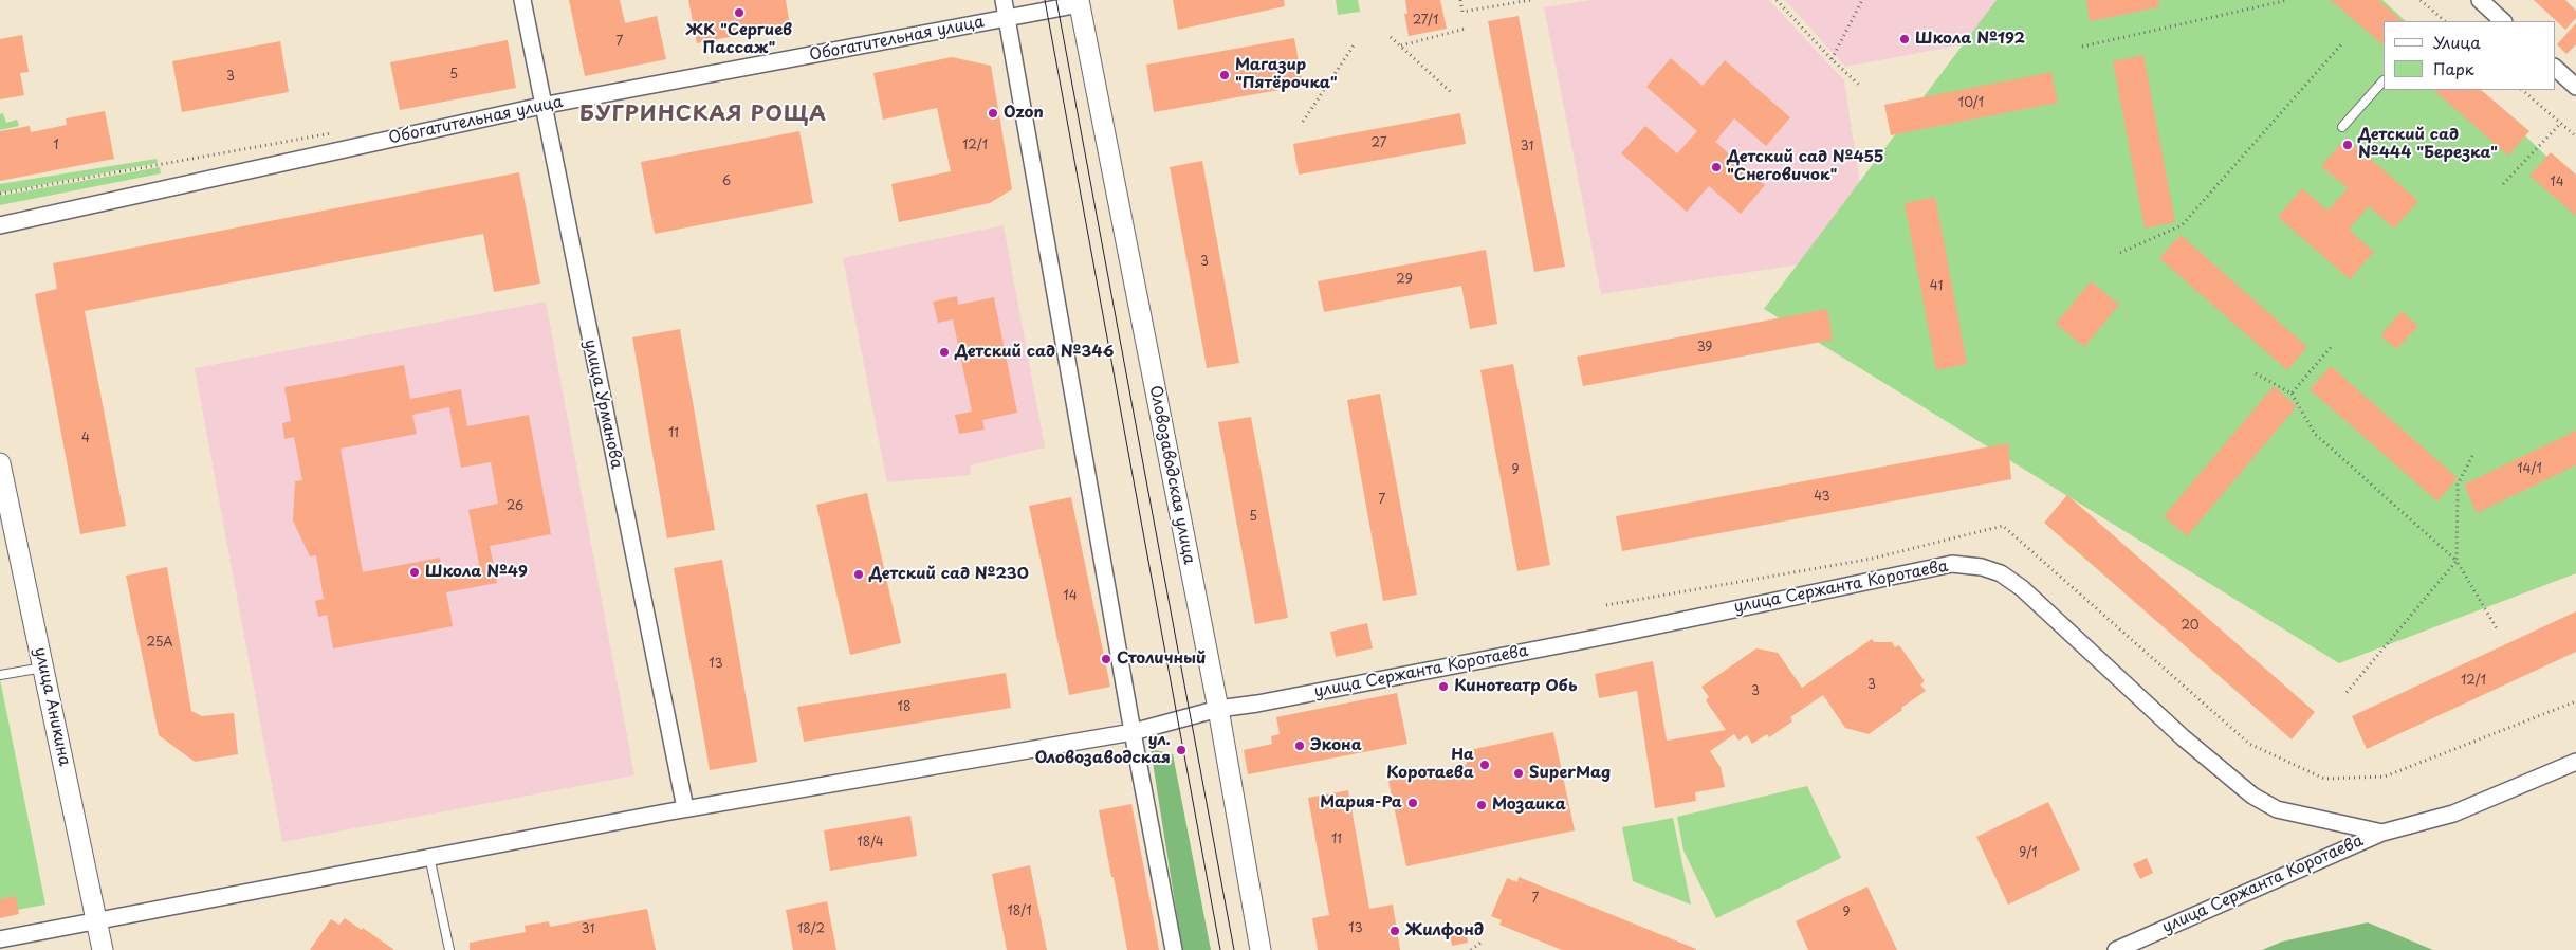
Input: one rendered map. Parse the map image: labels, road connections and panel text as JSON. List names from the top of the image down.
{
  "streets": {
    "street": [
      "Обогатительная улица",
      "улица Урманова",
      "Оловозаводская улица",
      "улица Сержанта Коротаева",
      "улица Аникина"
    ]
  },
  "crossings": [
    ["Обогатительная улица", "улица Урманова"],
    ["Обогатительная улица", "Оловозаводская улица"],
    ["улица Урманова", "улица Сержанта Коротаева"],
    ["Оловозаводская улица", "улица Сержанта Коротаева"],
    ["улица Сержанта Коротаева", "улица Аникина"]
  ],
  "districts": ["БУГРИНСКАЯ РОЩА"],
  "places": [
    "ЖК \"Сергиев Пассаж\"",
    "Школа №192",
    "Магазир \"Пятёрочка\"",
    "Ozon",
    "Детский сад №444 \"Березка\"",
    "Детский сад №455 \"Снеговичок\"",
    "Детский сад №346",
    "Школа №49",
    "Детский сад №230",
    "Столичный",
    "Кинотеатр Обь",
    "Экона",
    "ул. Оловозаводская",
    "На Коротаева",
    "SuperMag",
    "Мария-Ра",
    "Мозаика",
    "Жилфонд"
  ],
  "house_numbers": [
    "27/1",
    "7",
    "5",
    "3",
    "10/1",
    "27",
    "1",
    "12/1",
    "31",
    "6",
    "14",
    "3",
    "29",
    "41",
    "39",
    "11",
    "4",
    "14/1",
    "9",
    "43",
    "7",
    "26",
    "5",
    "14",
    "20",
    "25А",
    "13",
    "12/1",
    "3",
    "3",
    "18",
    "11",
    "18/4",
    "9/1",
    "7",
    "18/1",
    "9",
    "13",
    "31",
    "18/2"
  ],
  "legend": ["Улица", "Парк"]
}
